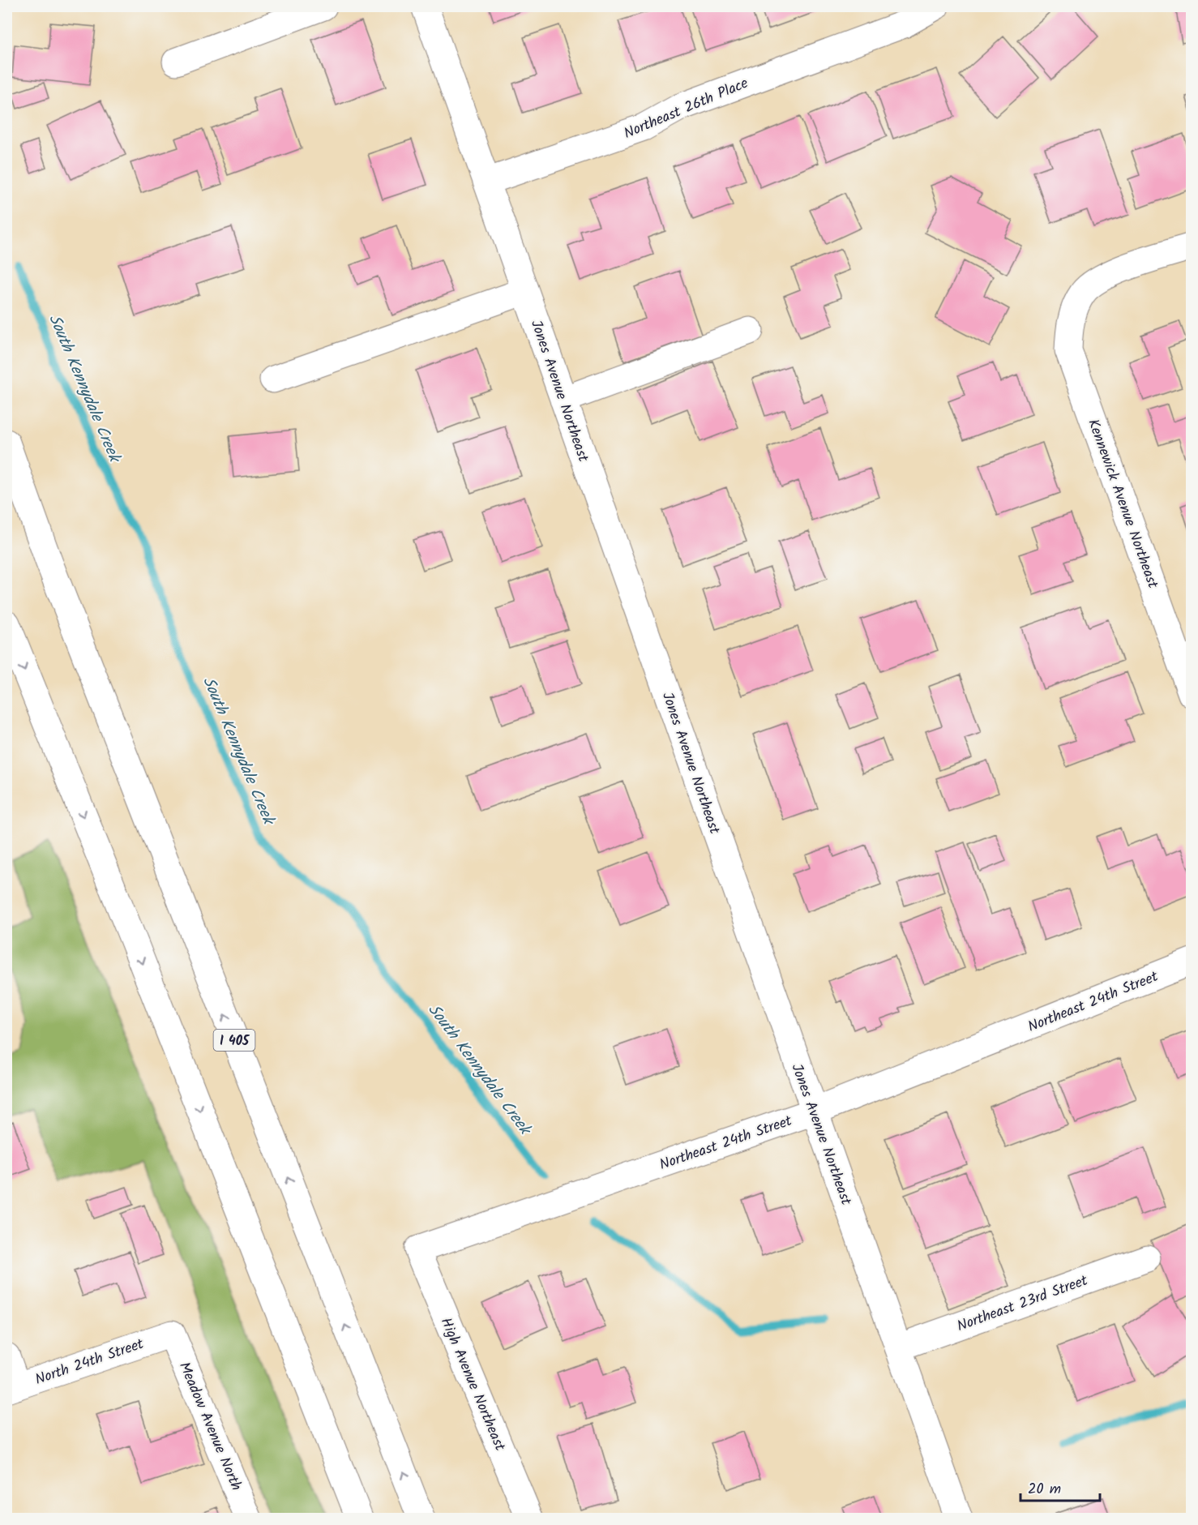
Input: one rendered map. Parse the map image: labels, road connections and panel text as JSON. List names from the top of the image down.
{
  "streets": {
    "main road": [
      "Northeast 26th Place",
      "Jones Avenue Northeast",
      "Kennewick Avenue Northeast",
      "Northeast 24th Street",
      "I 405",
      "Northeast 23rd Street",
      "North 24th Street",
      "High Avenue Northeast",
      "Meadow Avenue North"
    ]
  },
  "crossings": [
    ["Northeast 26th Place", "Jones Avenue Northeast"],
    ["Jones Avenue Northeast", "Northeast 24th Street"],
    ["Jones Avenue Northeast", "Northeast 23rd Street"],
    ["Northeast 24th Street", "High Avenue Northeast"],
    ["North 24th Street", "Meadow Avenue North"]
  ],
  "water": ["South Kennydale Creek"],
  "scale_bar": "20 m"
}
